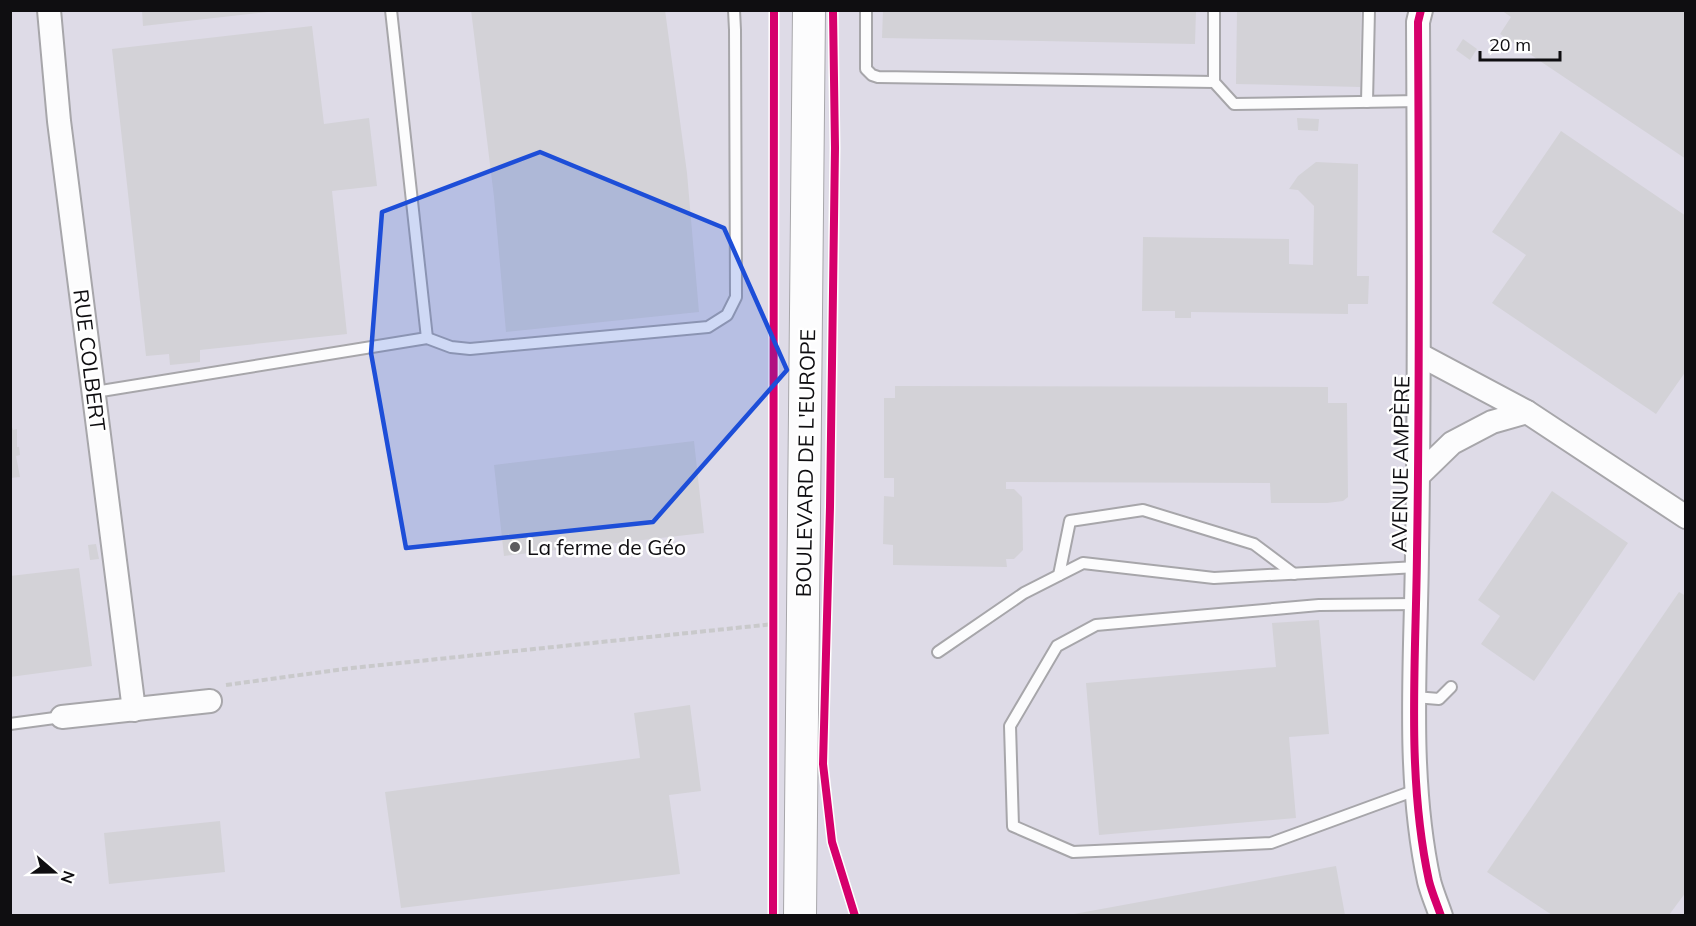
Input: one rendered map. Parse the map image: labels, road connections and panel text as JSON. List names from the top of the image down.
{
  "streets": {
    "main road": ["BOULEVARD DE L'EUROPE"],
    "street": ["RUE COLBERT", "AVENUE AMPÈRE"]
  },
  "places": ["La ferme de Géo"],
  "scale_bar": "20 m",
  "north": "right"
}
